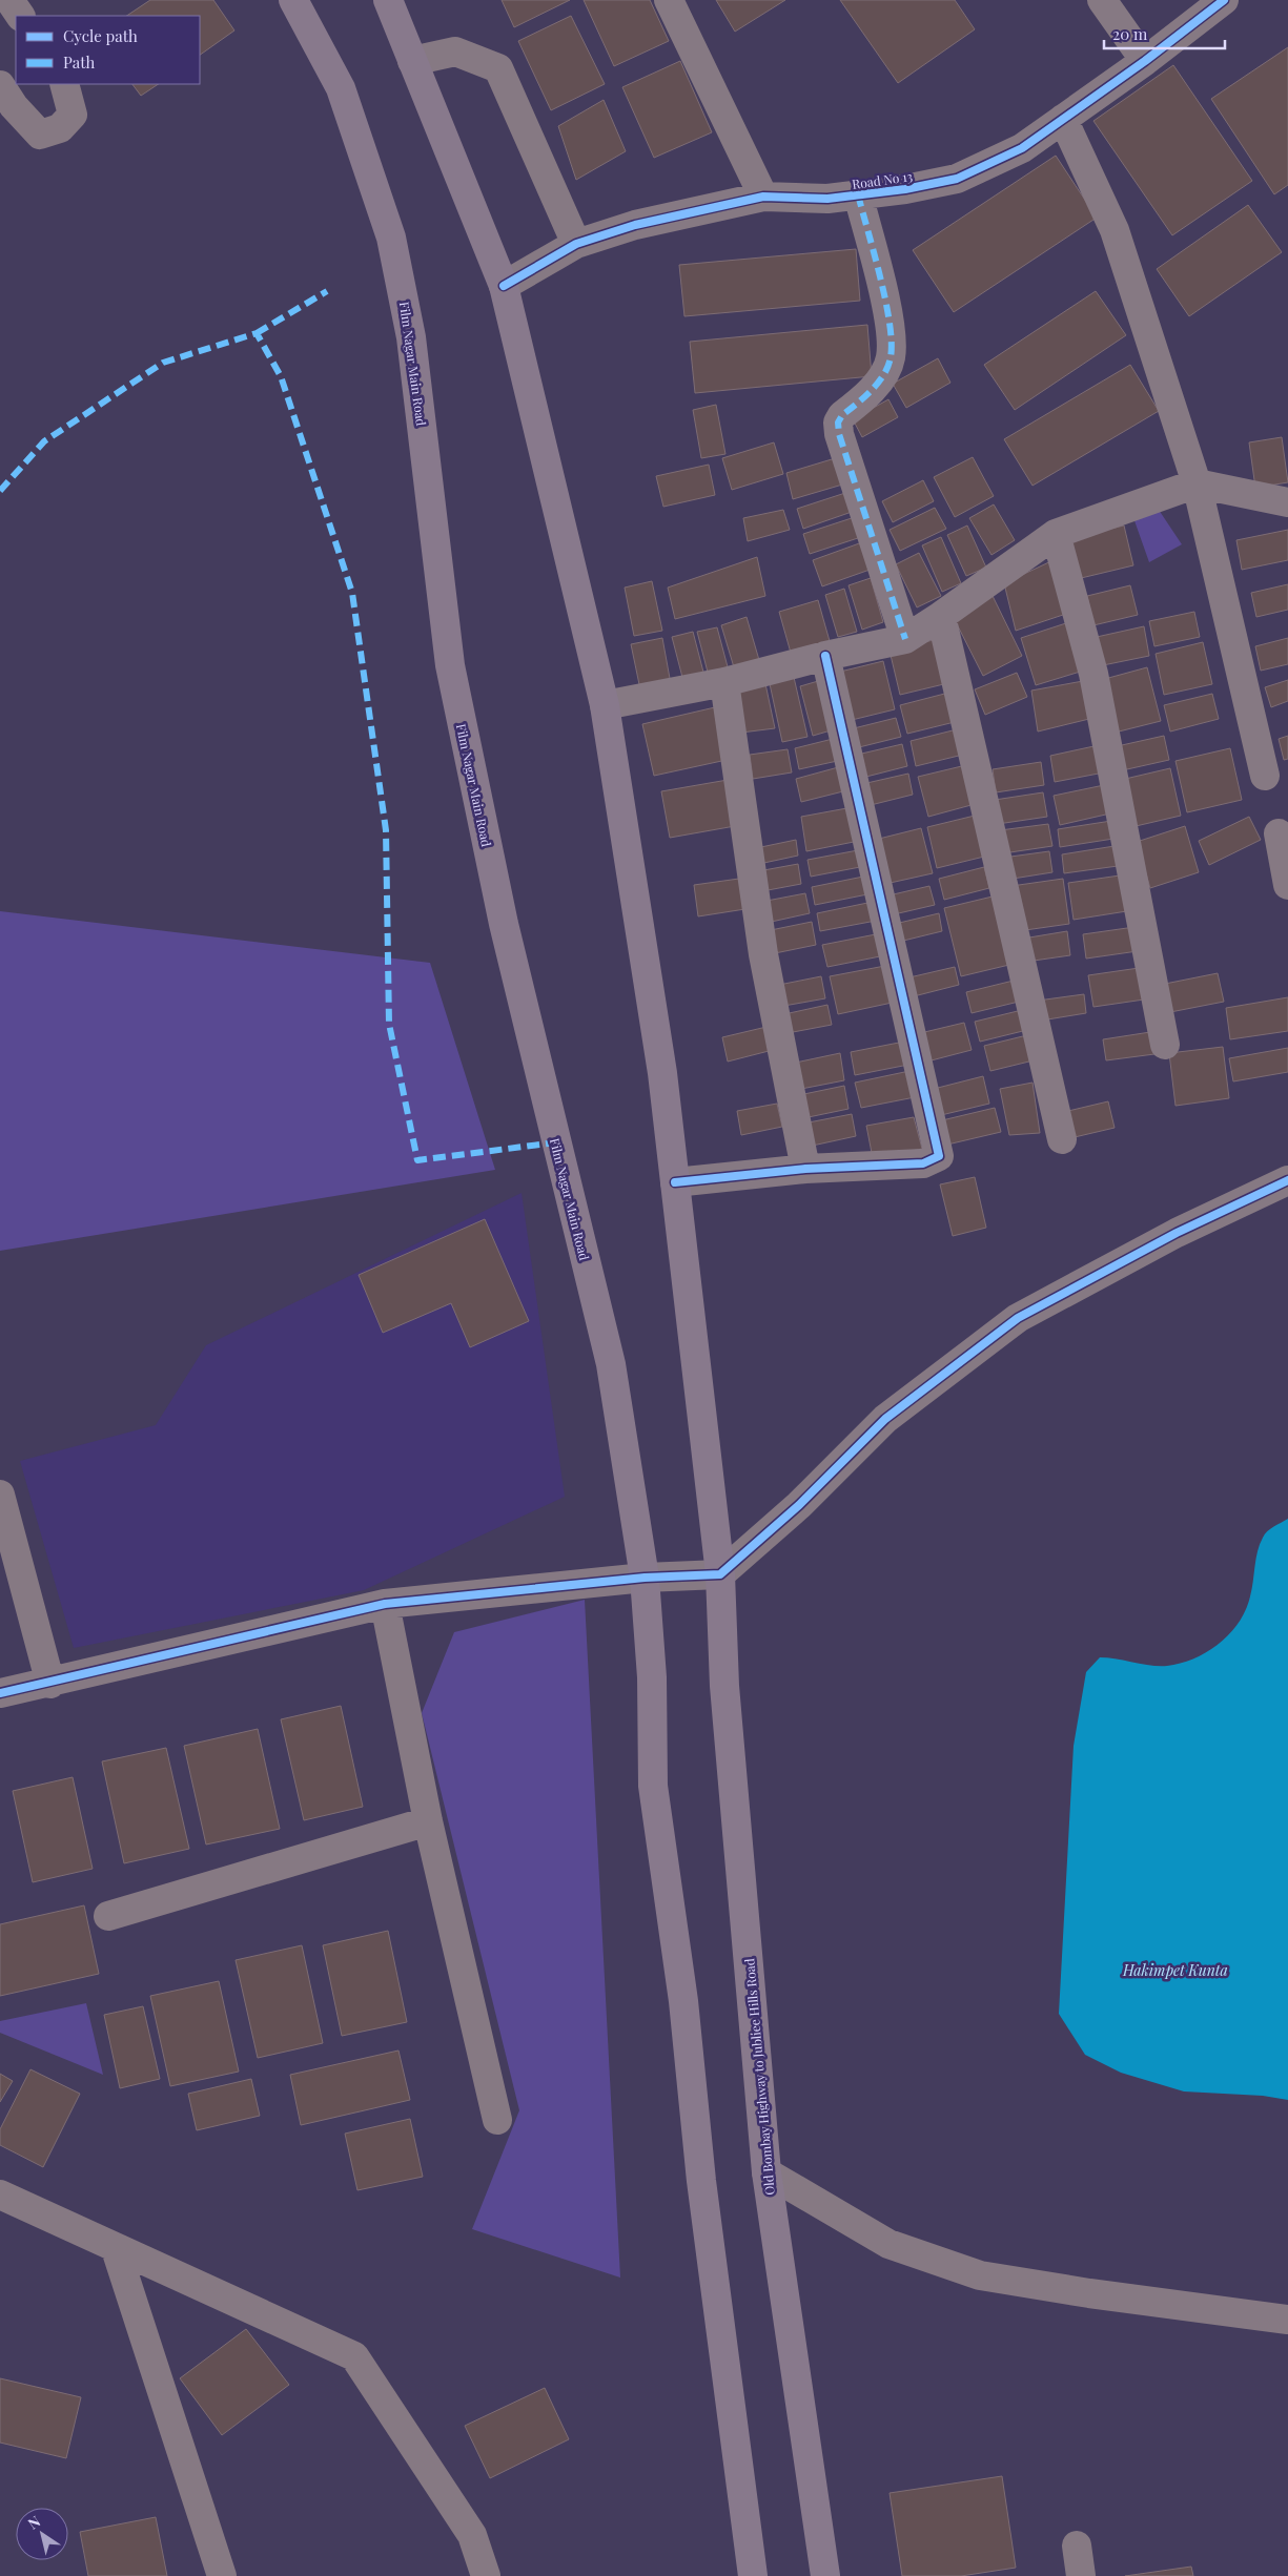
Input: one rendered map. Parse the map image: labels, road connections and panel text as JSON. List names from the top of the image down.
{
  "streets": {
    "main road": ["Film Nagar Main Road", "Old Bombay Highway to Jubliee Hills Road"],
    "street": ["Road No 13"]
  },
  "crossings": [
    ["Road No 13", "Old Bombay Highway to Jubliee Hills Road"]
  ],
  "water": ["Hakimpet Kunta"],
  "legend": ["Cycle path", "Path"],
  "scale_bar": "20 m",
  "north": "top left"
}
